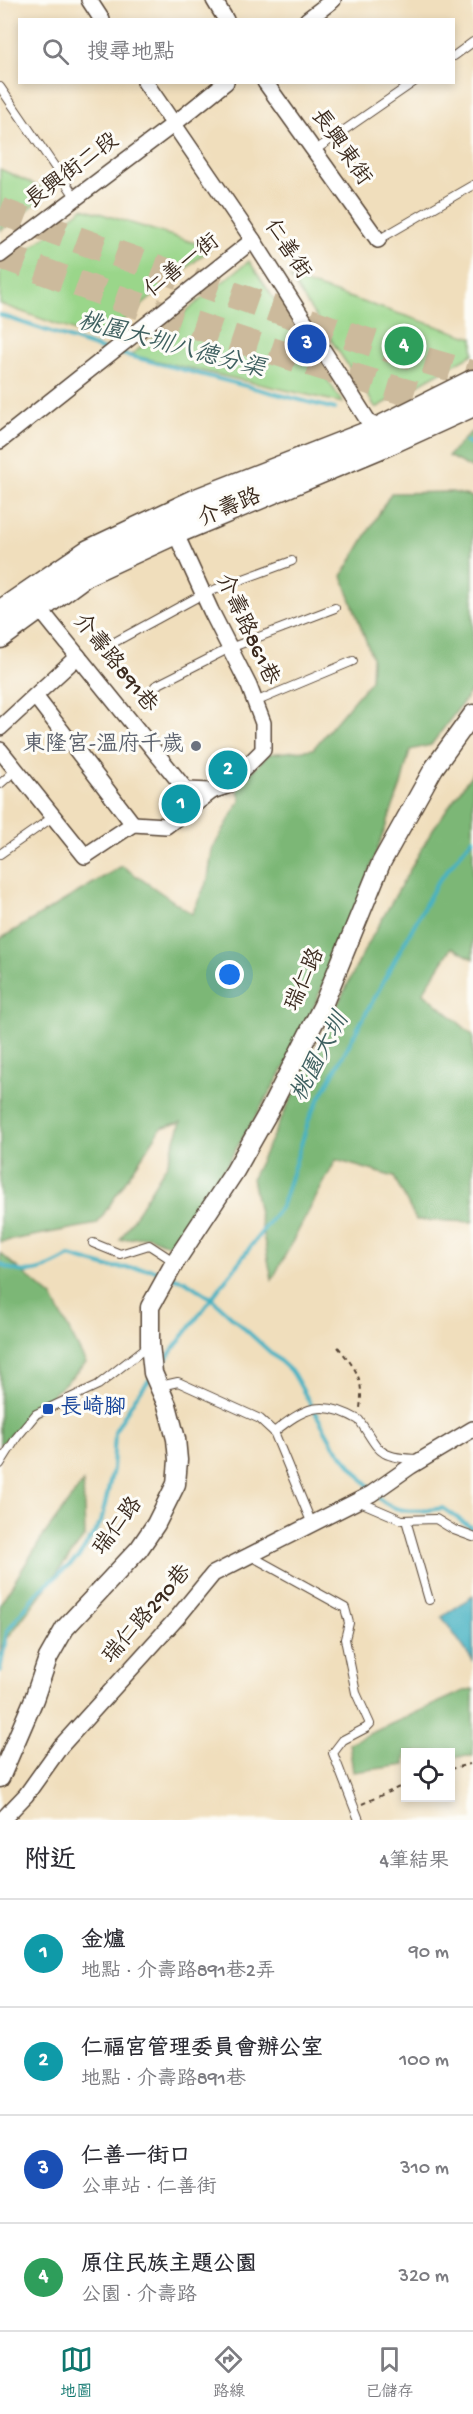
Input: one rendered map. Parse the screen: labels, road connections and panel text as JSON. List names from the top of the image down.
{
  "streets": {
    "main road": ["介壽路"],
    "street": [
      "長興東街",
      "長興街二段",
      "仁善街",
      "仁善一街",
      "介壽路861巷",
      "介壽路891巷",
      "瑞仁路",
      "瑞仁路290巷"
    ]
  },
  "crossings": [
    ["長興街二段", "仁善街"],
    ["仁善街", "仁善一街"],
    ["仁善街", "介壽路"],
    ["介壽路", "介壽路861巷"],
    ["介壽路", "介壽路891巷"],
    ["介壽路861巷", "介壽路891巷"]
  ],
  "water": ["桃園大圳八德分渠", "桃園大圳"],
  "places": {
    "other": ["東隆宮-溫府千歲"],
    "transit": ["長崎腳"]
  },
  "page": {
    "search": "搜尋地點",
    "pins": [
      "3",
      "4",
      "2",
      "1"
    ],
    "heading": ["附近", "4筆結果"],
    "list": [
      {
        "mark": "1",
        "name": "金爐",
        "note": "地點 · 介壽路891巷2弄",
        "value": "90 m"
      },
      {
        "mark": "2",
        "name": "仁福宮管理委員會辦公室",
        "note": "地點 · 介壽路891巷",
        "value": "100 m"
      },
      {
        "mark": "3",
        "name": "仁善一街口",
        "note": "公車站 · 仁善街",
        "value": "310 m"
      },
      {
        "mark": "4",
        "name": "原住民族主題公園",
        "note": "公園 · 介壽路",
        "value": "320 m"
      }
    ],
    "nav": ["地圖", "路線", "已儲存"]
  }
}
